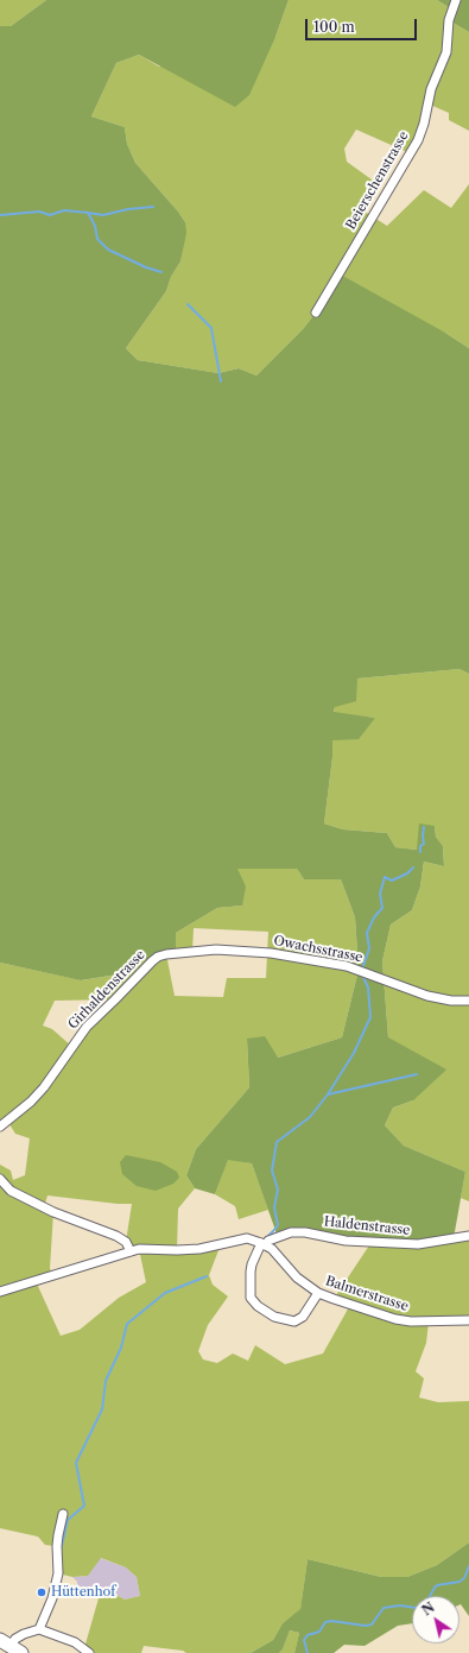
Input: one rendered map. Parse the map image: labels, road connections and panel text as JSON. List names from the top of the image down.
{
  "streets": {
    "street": [
      "Beierschenstrasse",
      "Owachsstrasse",
      "Girhaldenstrasse",
      "Haldenstrasse",
      "Balmerstrasse"
    ]
  },
  "crossings": [
    ["Owachsstrasse", "Girhaldenstrasse"],
    ["Haldenstrasse", "Balmerstrasse"]
  ],
  "places": ["Hüttenhof"],
  "scale_bar": "100 m",
  "north": "top left"
}
